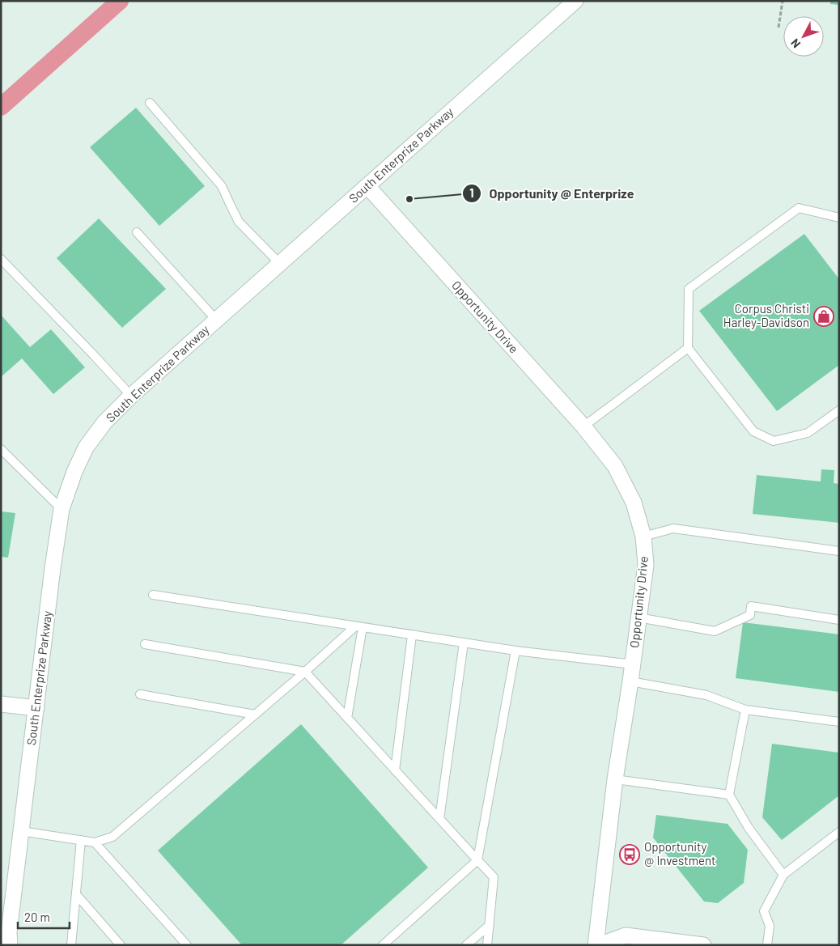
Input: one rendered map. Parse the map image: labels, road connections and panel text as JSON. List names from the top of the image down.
{
  "streets": {
    "street": ["South Enterprize Parkway", "Opportunity Drive"]
  },
  "crossings": [
    ["South Enterprize Parkway", "Opportunity Drive"]
  ],
  "places": {
    "other": ["Opportunity @ Enterprize"],
    "shop": ["Corpus Christi Harley-Davidson"],
    "bus stop": ["Opportunity @ Investment"]
  },
  "scale_bar": "20 m",
  "north": "bottom left"
}
